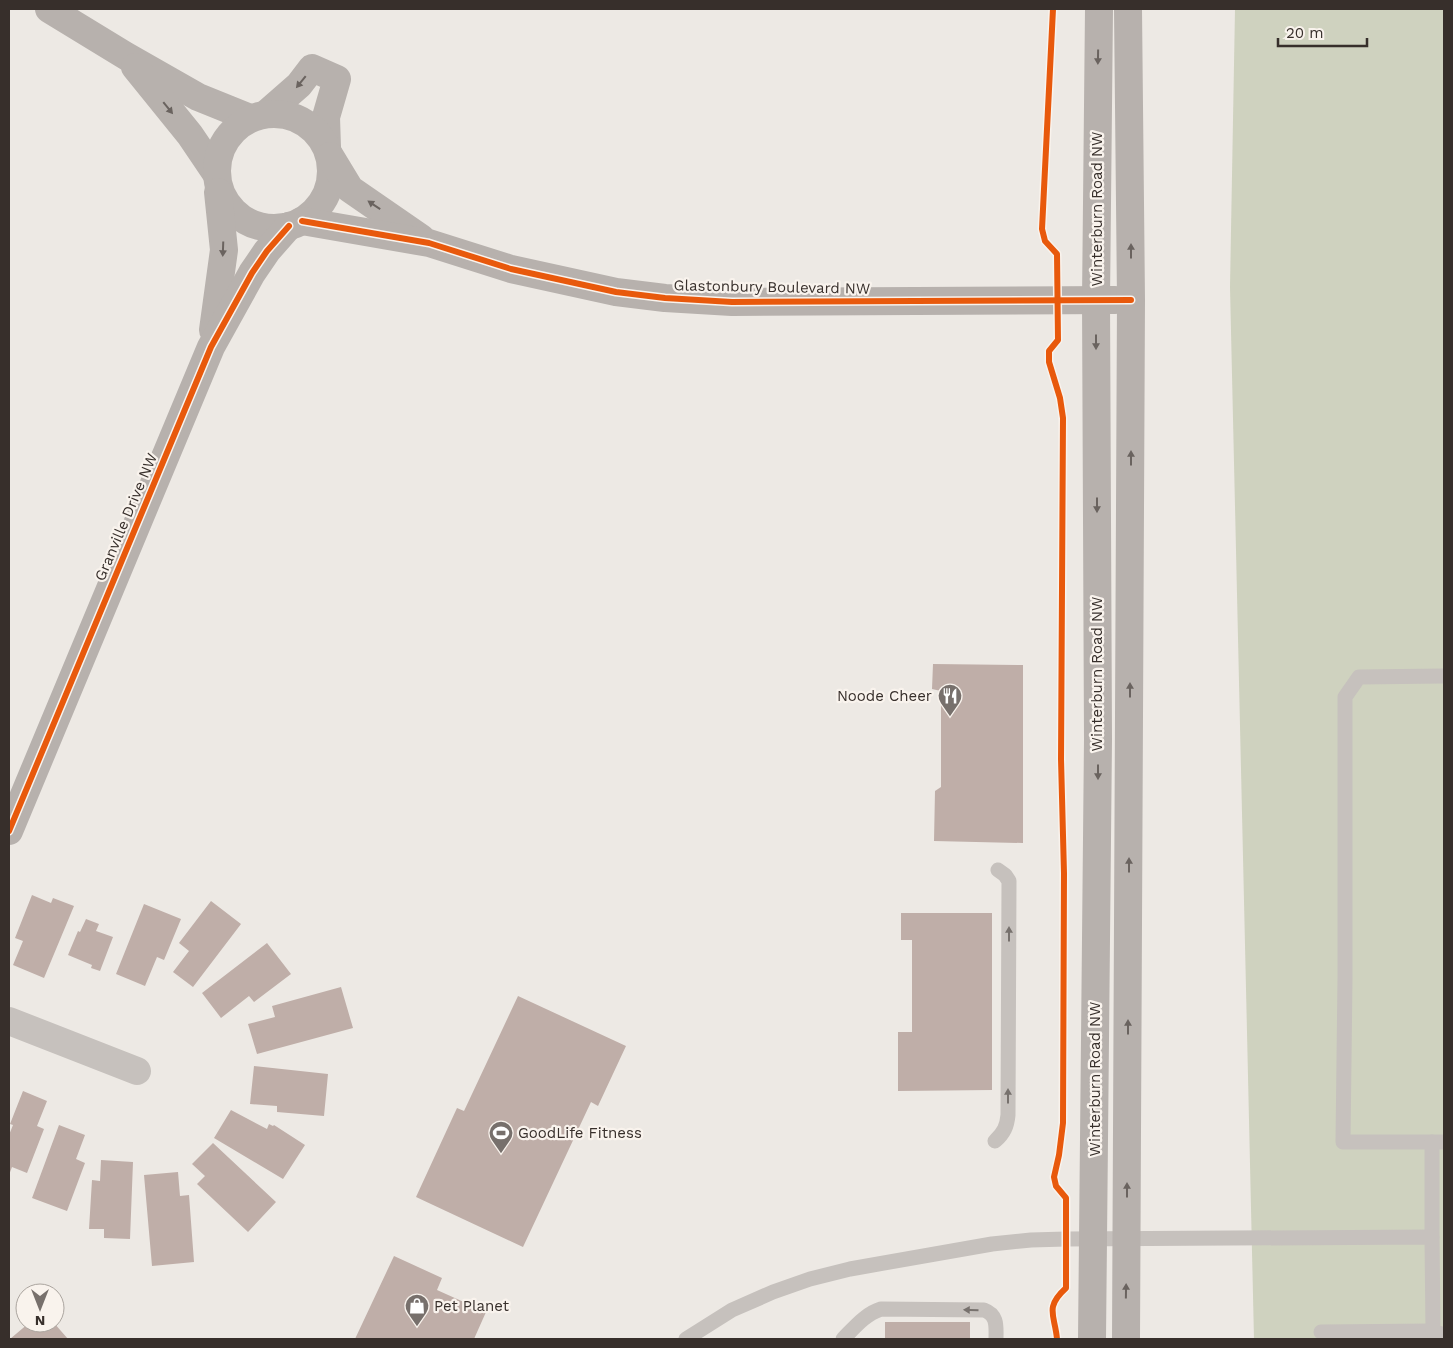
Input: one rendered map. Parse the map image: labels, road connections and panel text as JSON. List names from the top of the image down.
{
  "streets": {
    "street": ["Winterburn Road NW", "Glastonbury Boulevard NW", "Granville Drive NW"]
  },
  "crossings": [
    ["Winterburn Road NW", "Glastonbury Boulevard NW"],
    ["Glastonbury Boulevard NW", "Granville Drive NW"]
  ],
  "places": {
    "restaurant": ["Noode Cheer"],
    "sports": ["GoodLife Fitness"],
    "shop": ["Pet Planet"]
  },
  "scale_bar": "20 m",
  "north": "bottom"
}
